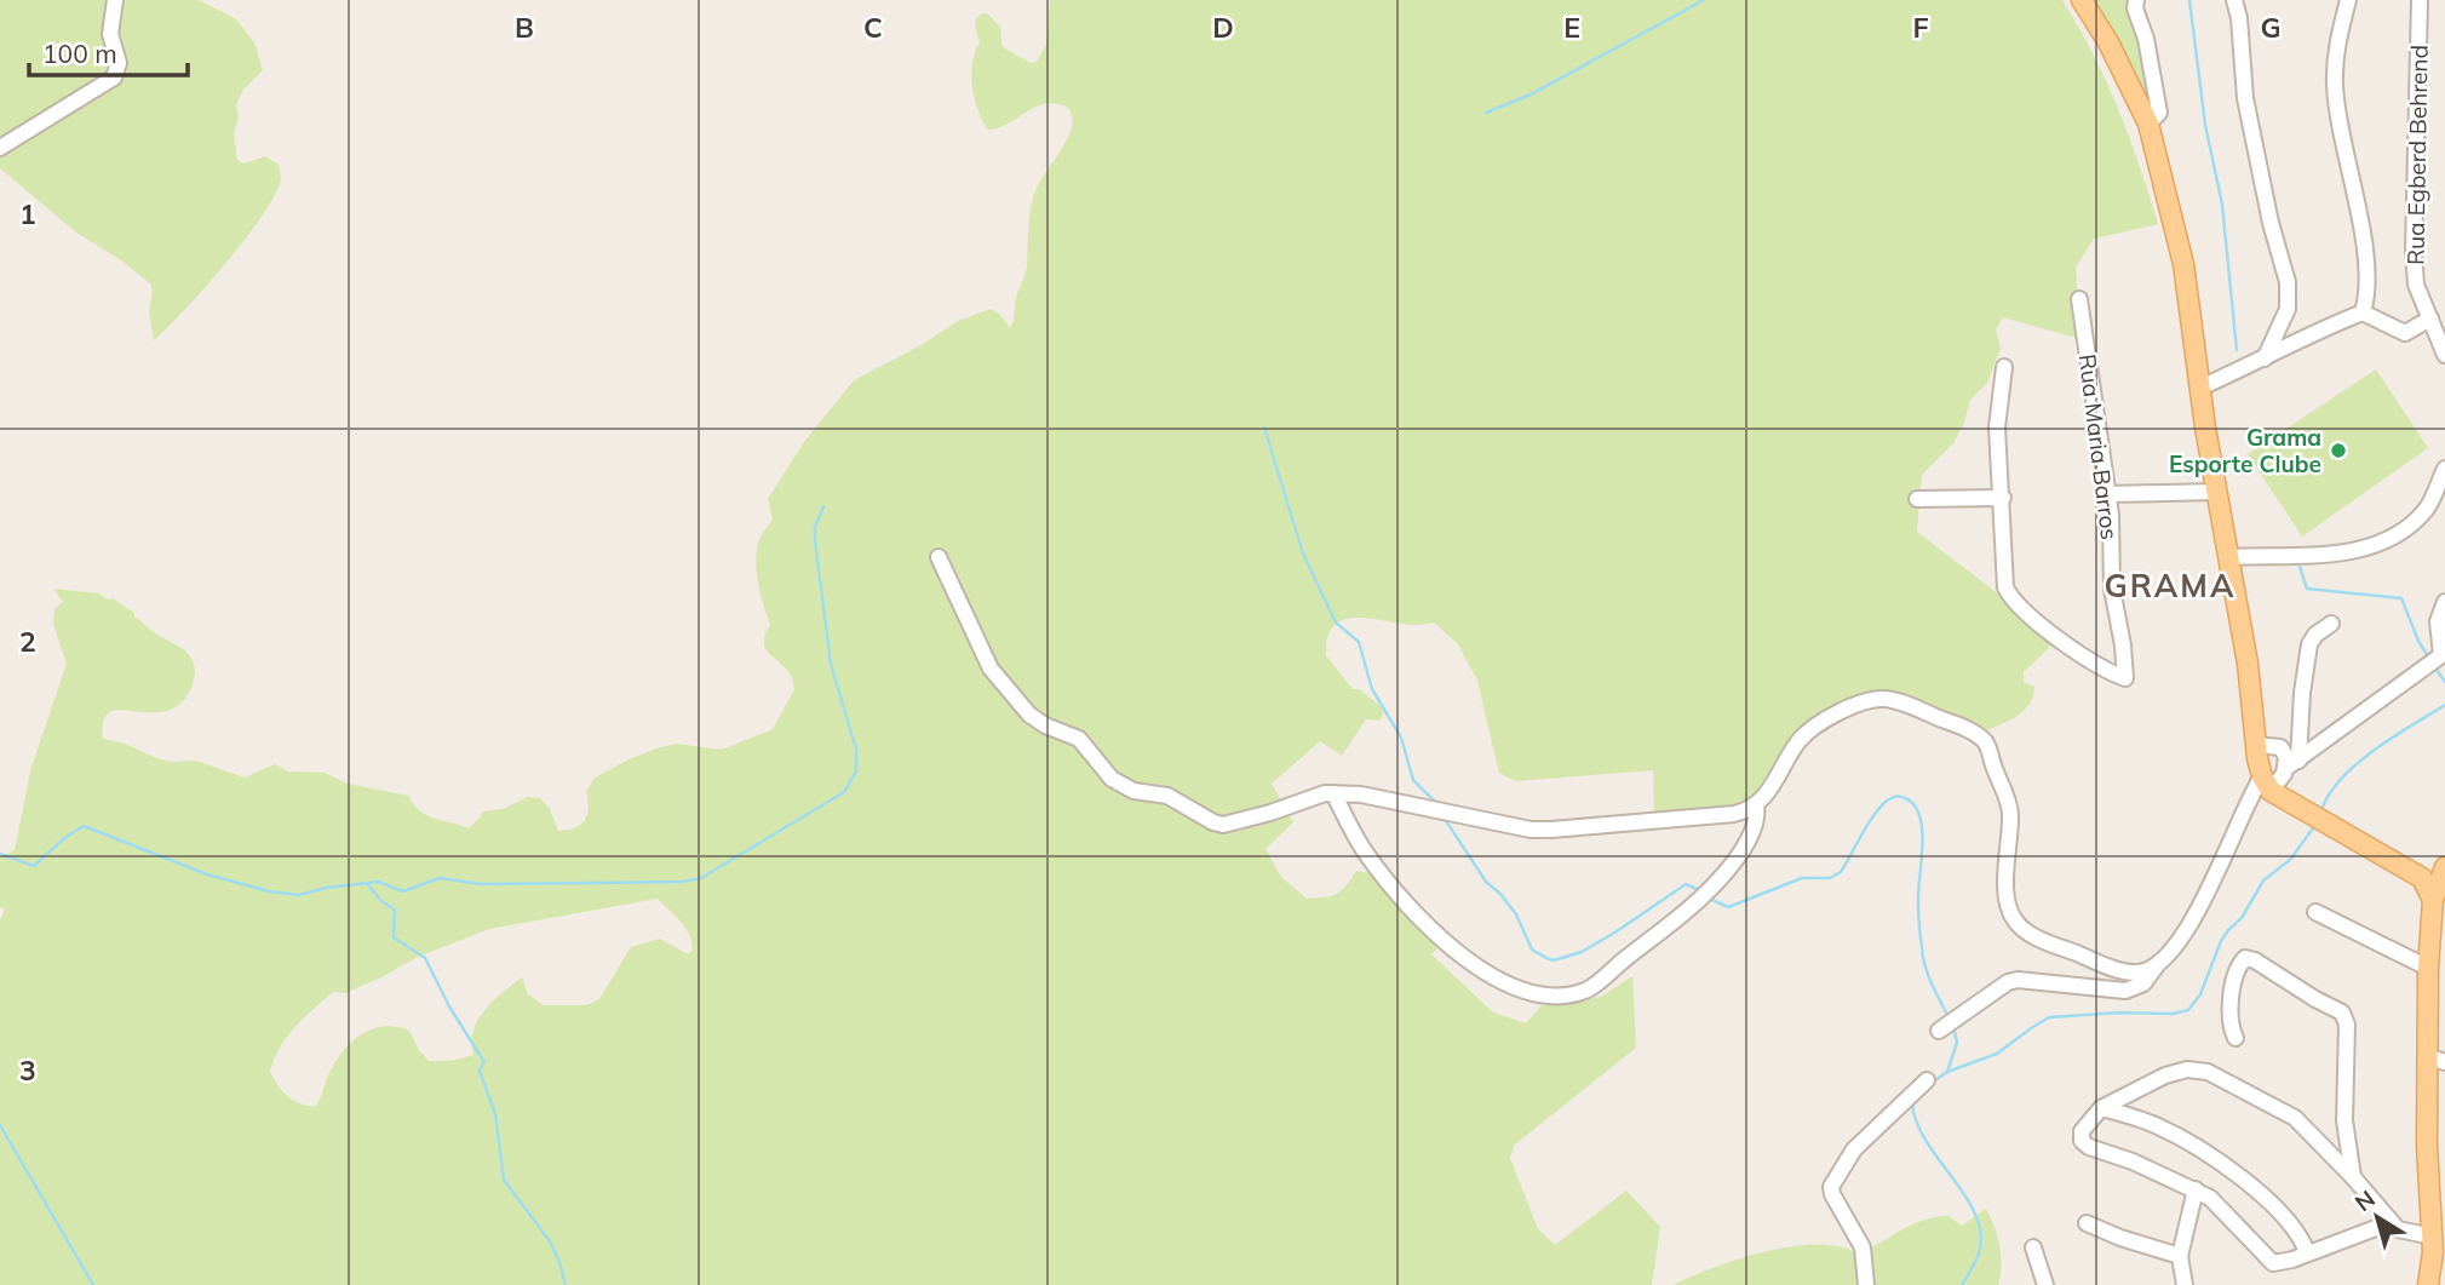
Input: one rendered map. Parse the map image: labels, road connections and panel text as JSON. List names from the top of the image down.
{
  "streets": {
    "street": ["Rua Egberd Behrend", "Rua Maria Barros"]
  },
  "districts": ["GRAMA"],
  "places": ["Grama Esporte Clube"],
  "scale_bar": "100 m",
  "north": "top left",
  "grid": {
    "columns": [
      "B",
      "C",
      "D",
      "E",
      "F",
      "G"
    ],
    "rows": ["1", "2", "3"]
  }
}
